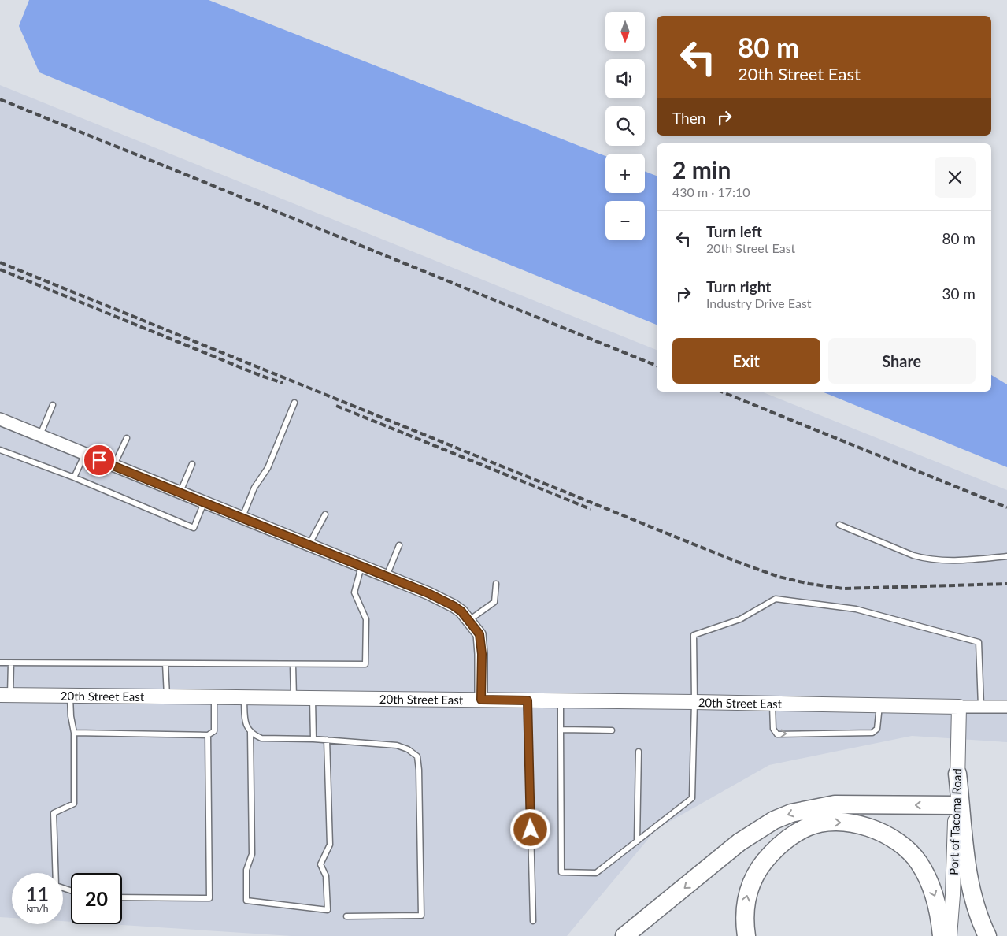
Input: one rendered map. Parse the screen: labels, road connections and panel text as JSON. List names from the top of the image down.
{
  "streets": {
    "main road": ["20th Street East", "Port of Tacoma Road"]
  },
  "crossings": [
    ["20th Street East", "Port of Tacoma Road"]
  ],
  "north": "bottom",
  "page": {
    "map_buttons": ["+", "−"],
    "turn": ["80 m", "20th Street East"],
    "then": "Then",
    "heading": ["2 min", "430 m · 17:10"],
    "list": [
      {
        "name": "Turn left",
        "note": "20th Street East",
        "value": "80 m"
      },
      {
        "name": "Turn right",
        "note": "Industry Drive East",
        "value": "30 m"
      }
    ],
    "buttons": ["Exit", "Share"],
    "speed": "11 km/h",
    "limit": "20"
  }
}
